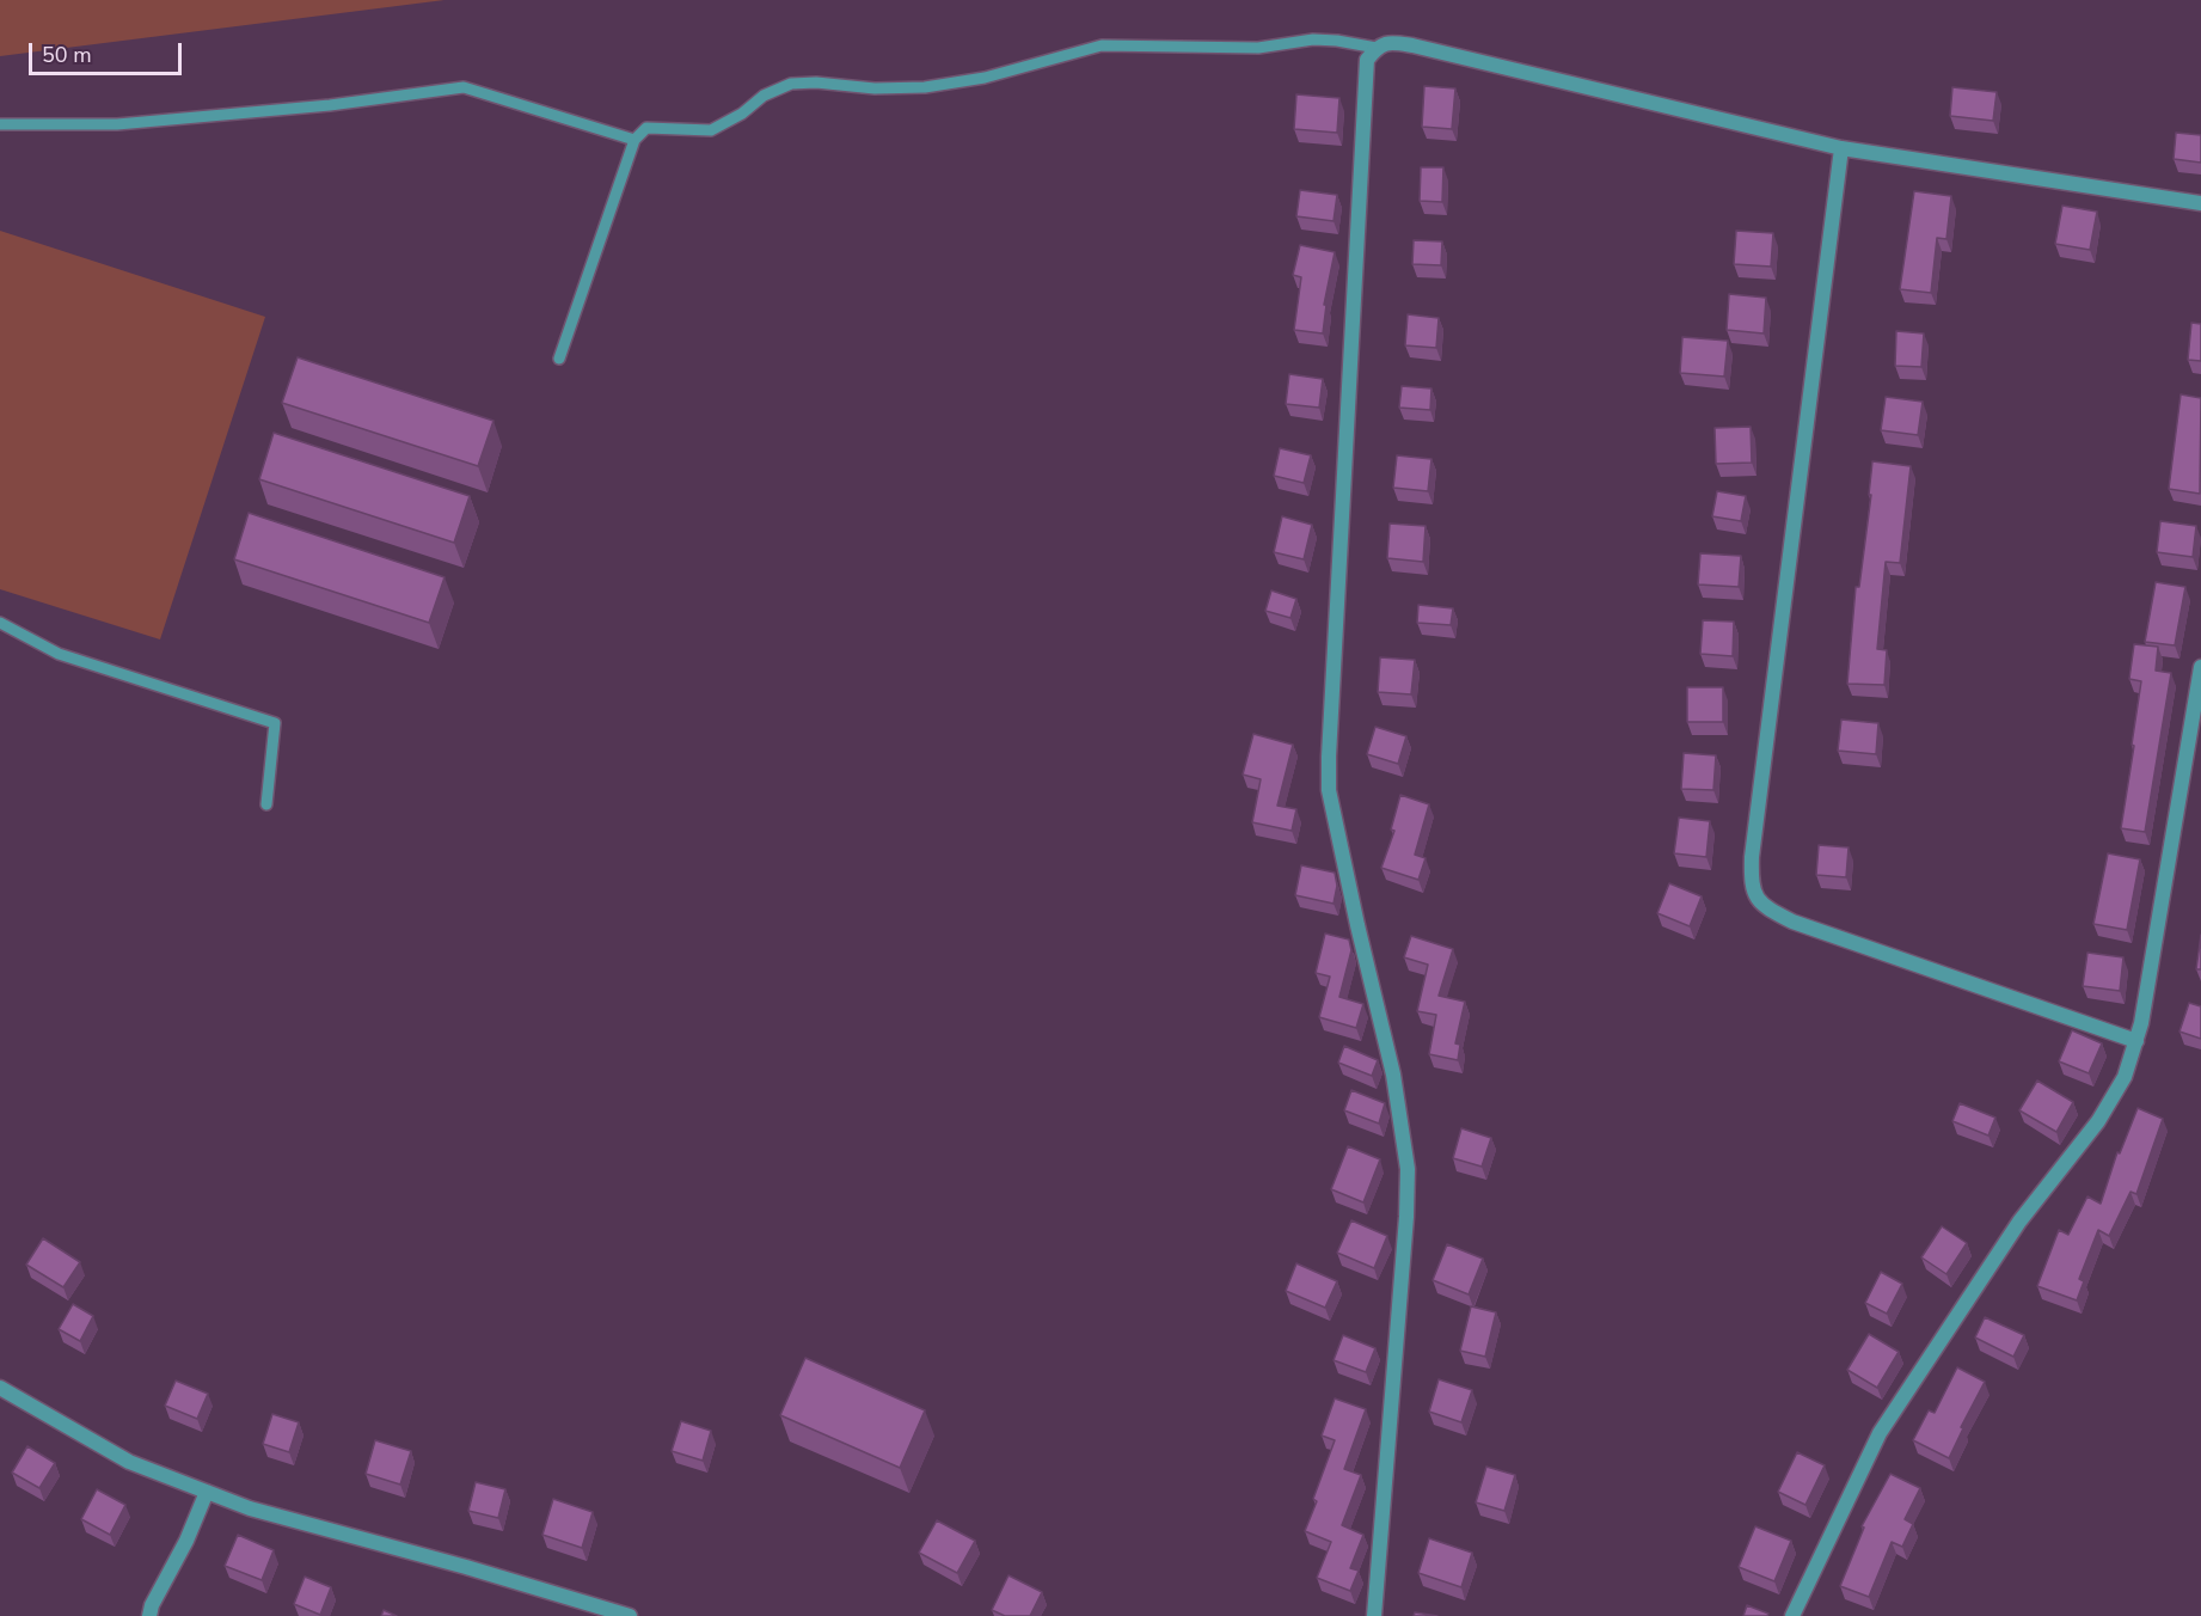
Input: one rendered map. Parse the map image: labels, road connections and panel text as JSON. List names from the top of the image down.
{
  "scale_bar": "50 m"
}
